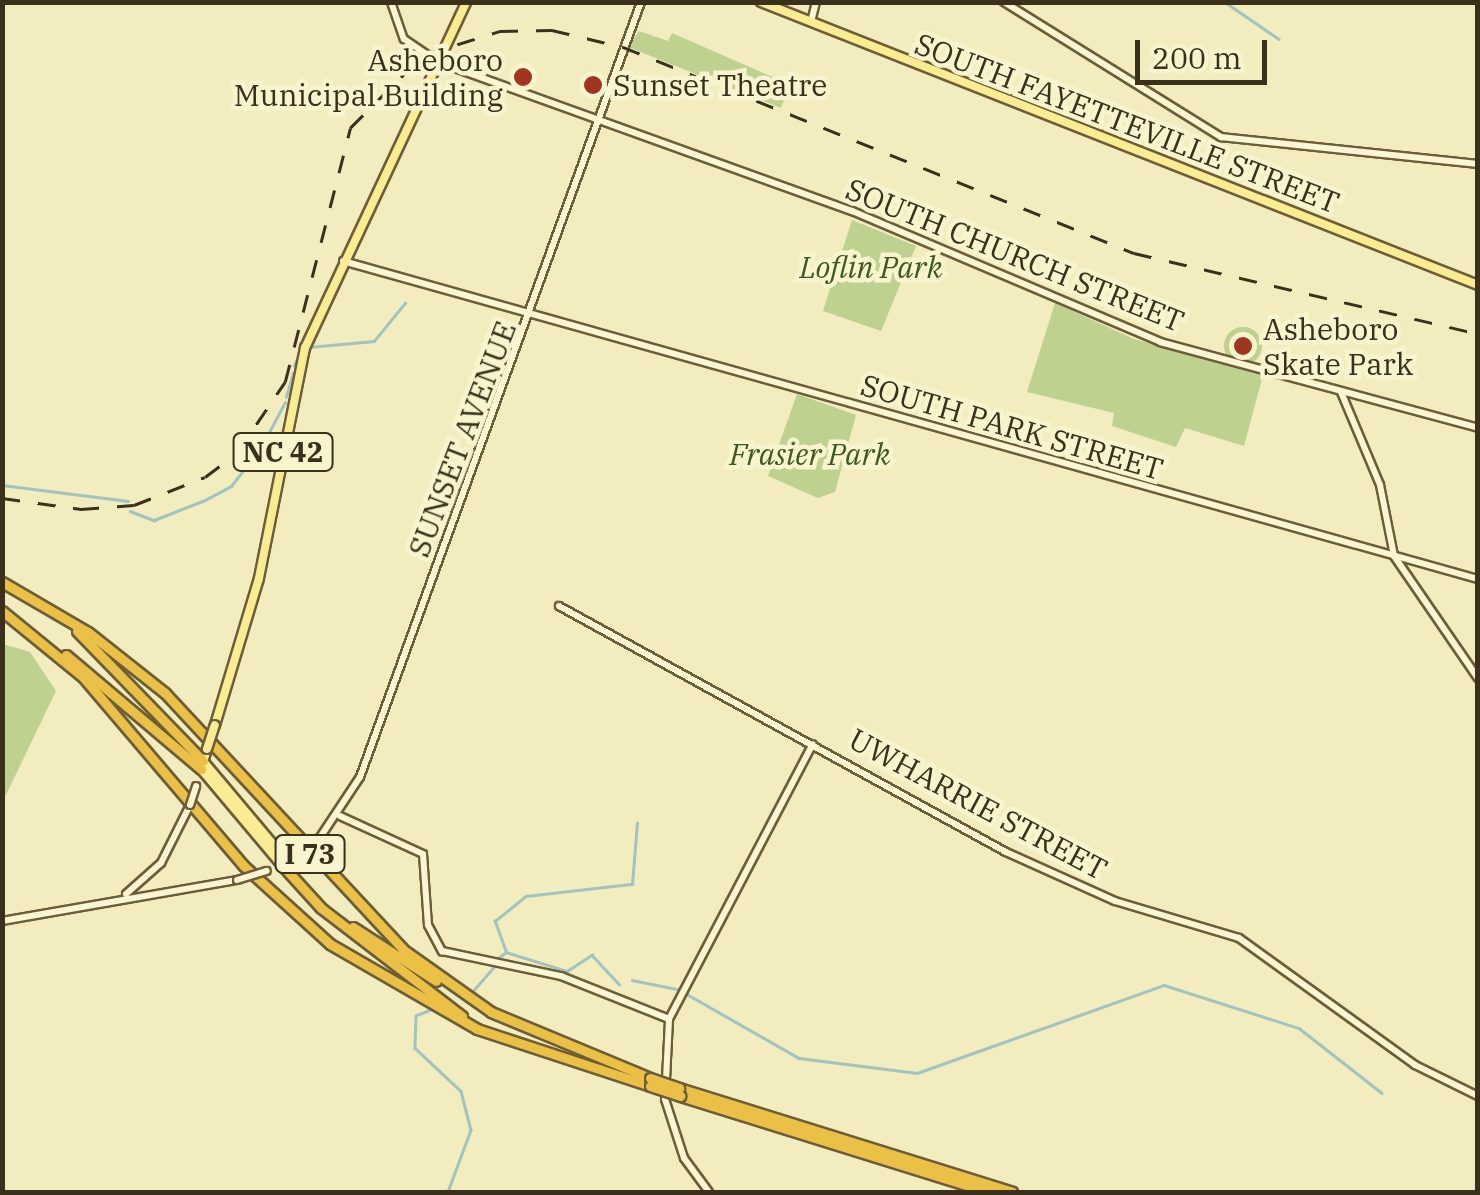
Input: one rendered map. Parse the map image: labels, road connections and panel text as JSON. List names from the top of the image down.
{
  "streets": {
    "highway": ["I 73"],
    "main road": ["SOUTH FAYETTEVILLE STREET", "NC 42"],
    "street": [
      "SOUTH CHURCH STREET",
      "SOUTH PARK STREET",
      "SUNSET AVENUE",
      "UWHARRIE STREET"
    ]
  },
  "crossings": [
    ["SOUTH CHURCH STREET", "SUNSET AVENUE"],
    ["SOUTH CHURCH STREET", "NC 42"],
    ["SOUTH PARK STREET", "SUNSET AVENUE"],
    ["SOUTH PARK STREET", "NC 42"]
  ],
  "parks": ["Loflin Park", "Frasier Park"],
  "places": ["Asheboro Municipal Building", "Sunset Theatre", "Asheboro Skate Park"],
  "scale_bar": "200 m"
}
